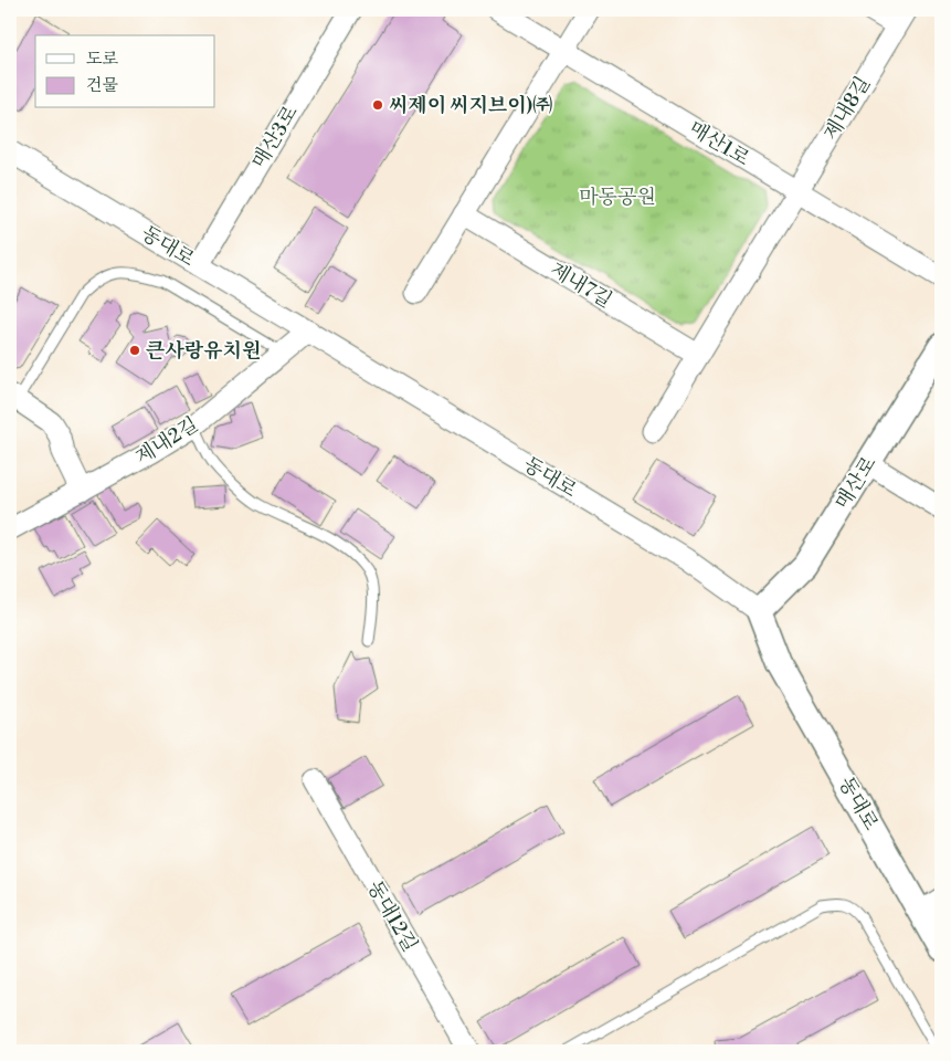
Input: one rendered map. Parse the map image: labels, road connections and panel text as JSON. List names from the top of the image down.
{
  "streets": {
    "street": [
      "제내8길",
      "매산3로",
      "매산1로",
      "동대로",
      "제내7길",
      "제내2길",
      "매산로",
      "동대12길"
    ]
  },
  "crossings": [
    ["제내8길", "매산1로"],
    ["매산3로", "동대로"],
    ["동대로", "제내2길"],
    ["동대로", "매산로"]
  ],
  "parks": ["마동공원"],
  "places": ["씨제이 씨지브이)㈜", "큰사랑유치원"],
  "legend": ["도로", "건물"]
}
